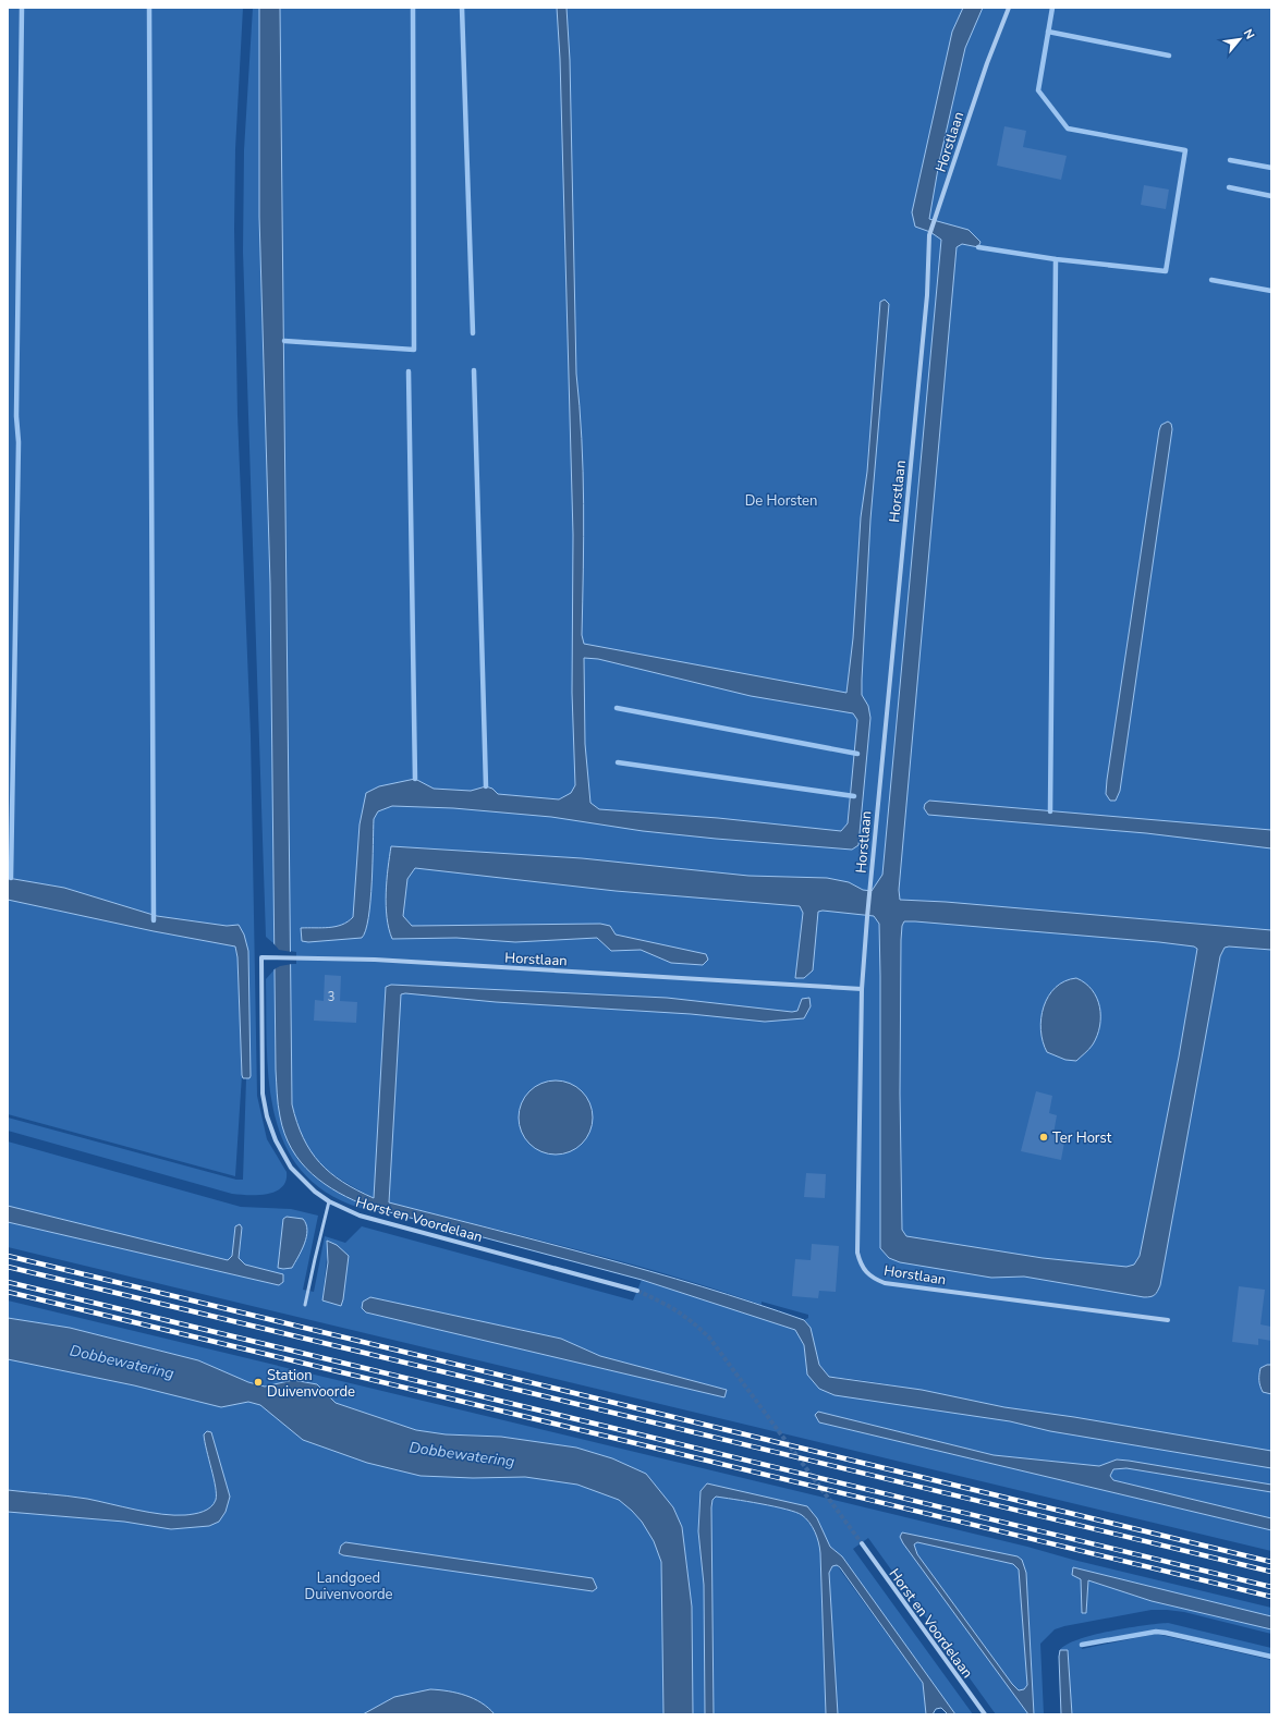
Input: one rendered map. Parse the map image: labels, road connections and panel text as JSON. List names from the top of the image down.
{
  "streets": {
    "street": ["Horstlaan", "Horst en Voordelaan"]
  },
  "crossings": [
    ["Horstlaan", "Horst en Voordelaan"]
  ],
  "water": ["Dobbewatering"],
  "parks": ["De Horsten", "Landgoed Duivenvoorde"],
  "places": ["Ter Horst", "Station Duivenvoorde"],
  "house_numbers": ["3"],
  "north": "top right"
}
